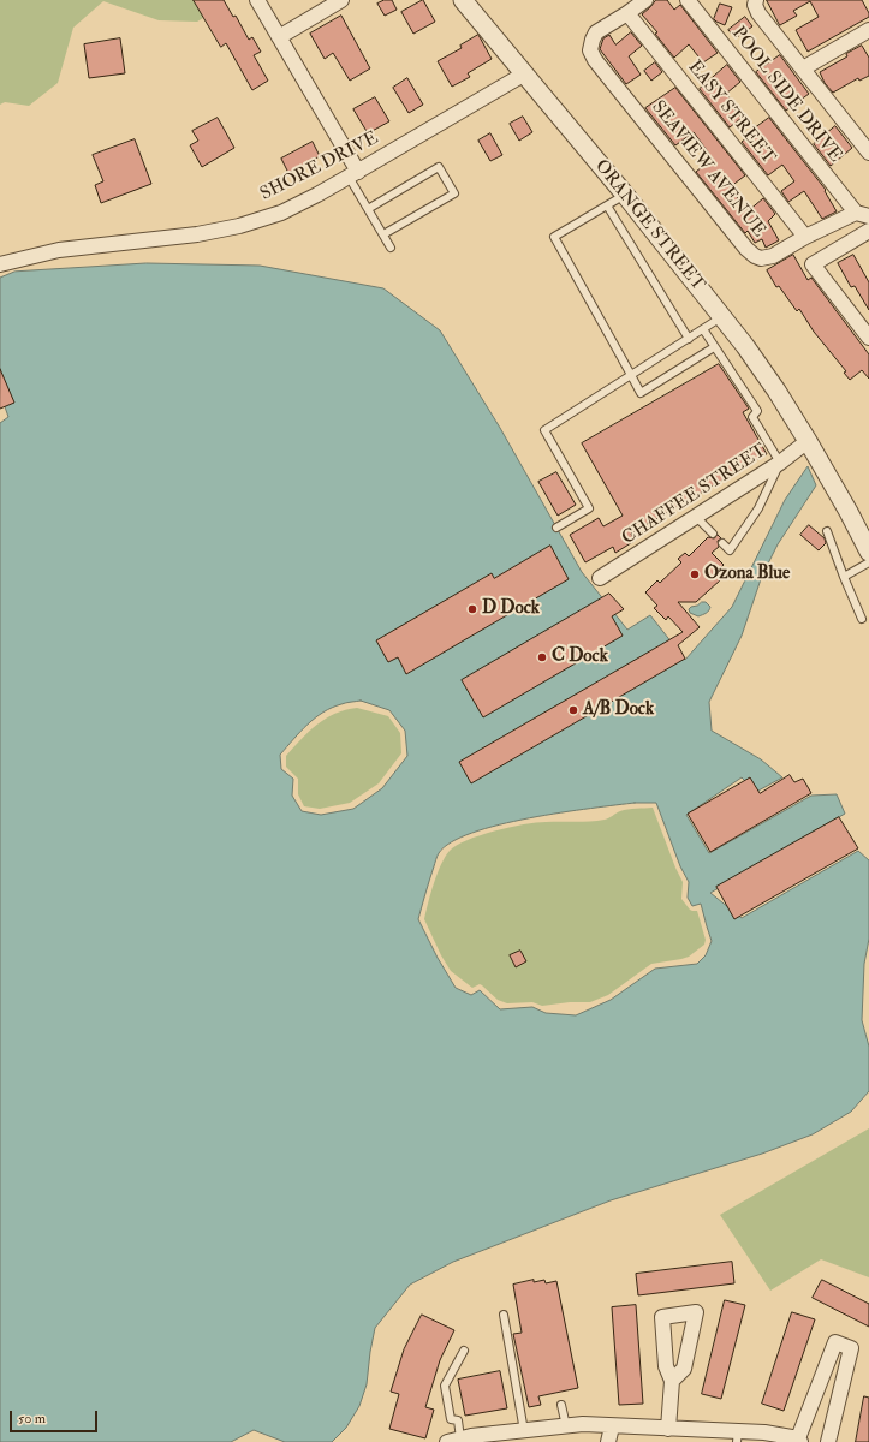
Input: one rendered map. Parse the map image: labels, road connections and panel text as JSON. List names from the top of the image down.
{
  "streets": {
    "street": [
      "POOL SIDE DRIVE",
      "EASY STREET",
      "SHORE DRIVE",
      "SEAVIEW AVENUE",
      "ORANGE STREET",
      "CHAFFEE STREET"
    ]
  },
  "crossings": [
    ["POOL SIDE DRIVE", "SEAVIEW AVENUE"],
    ["EASY STREET", "SEAVIEW AVENUE"],
    ["SHORE DRIVE", "ORANGE STREET"],
    ["ORANGE STREET", "CHAFFEE STREET"]
  ],
  "places": [
    "Ozona Blue",
    "D Dock",
    "C Dock",
    "A/B Dock"
  ],
  "scale_bar": "50 m"
}
